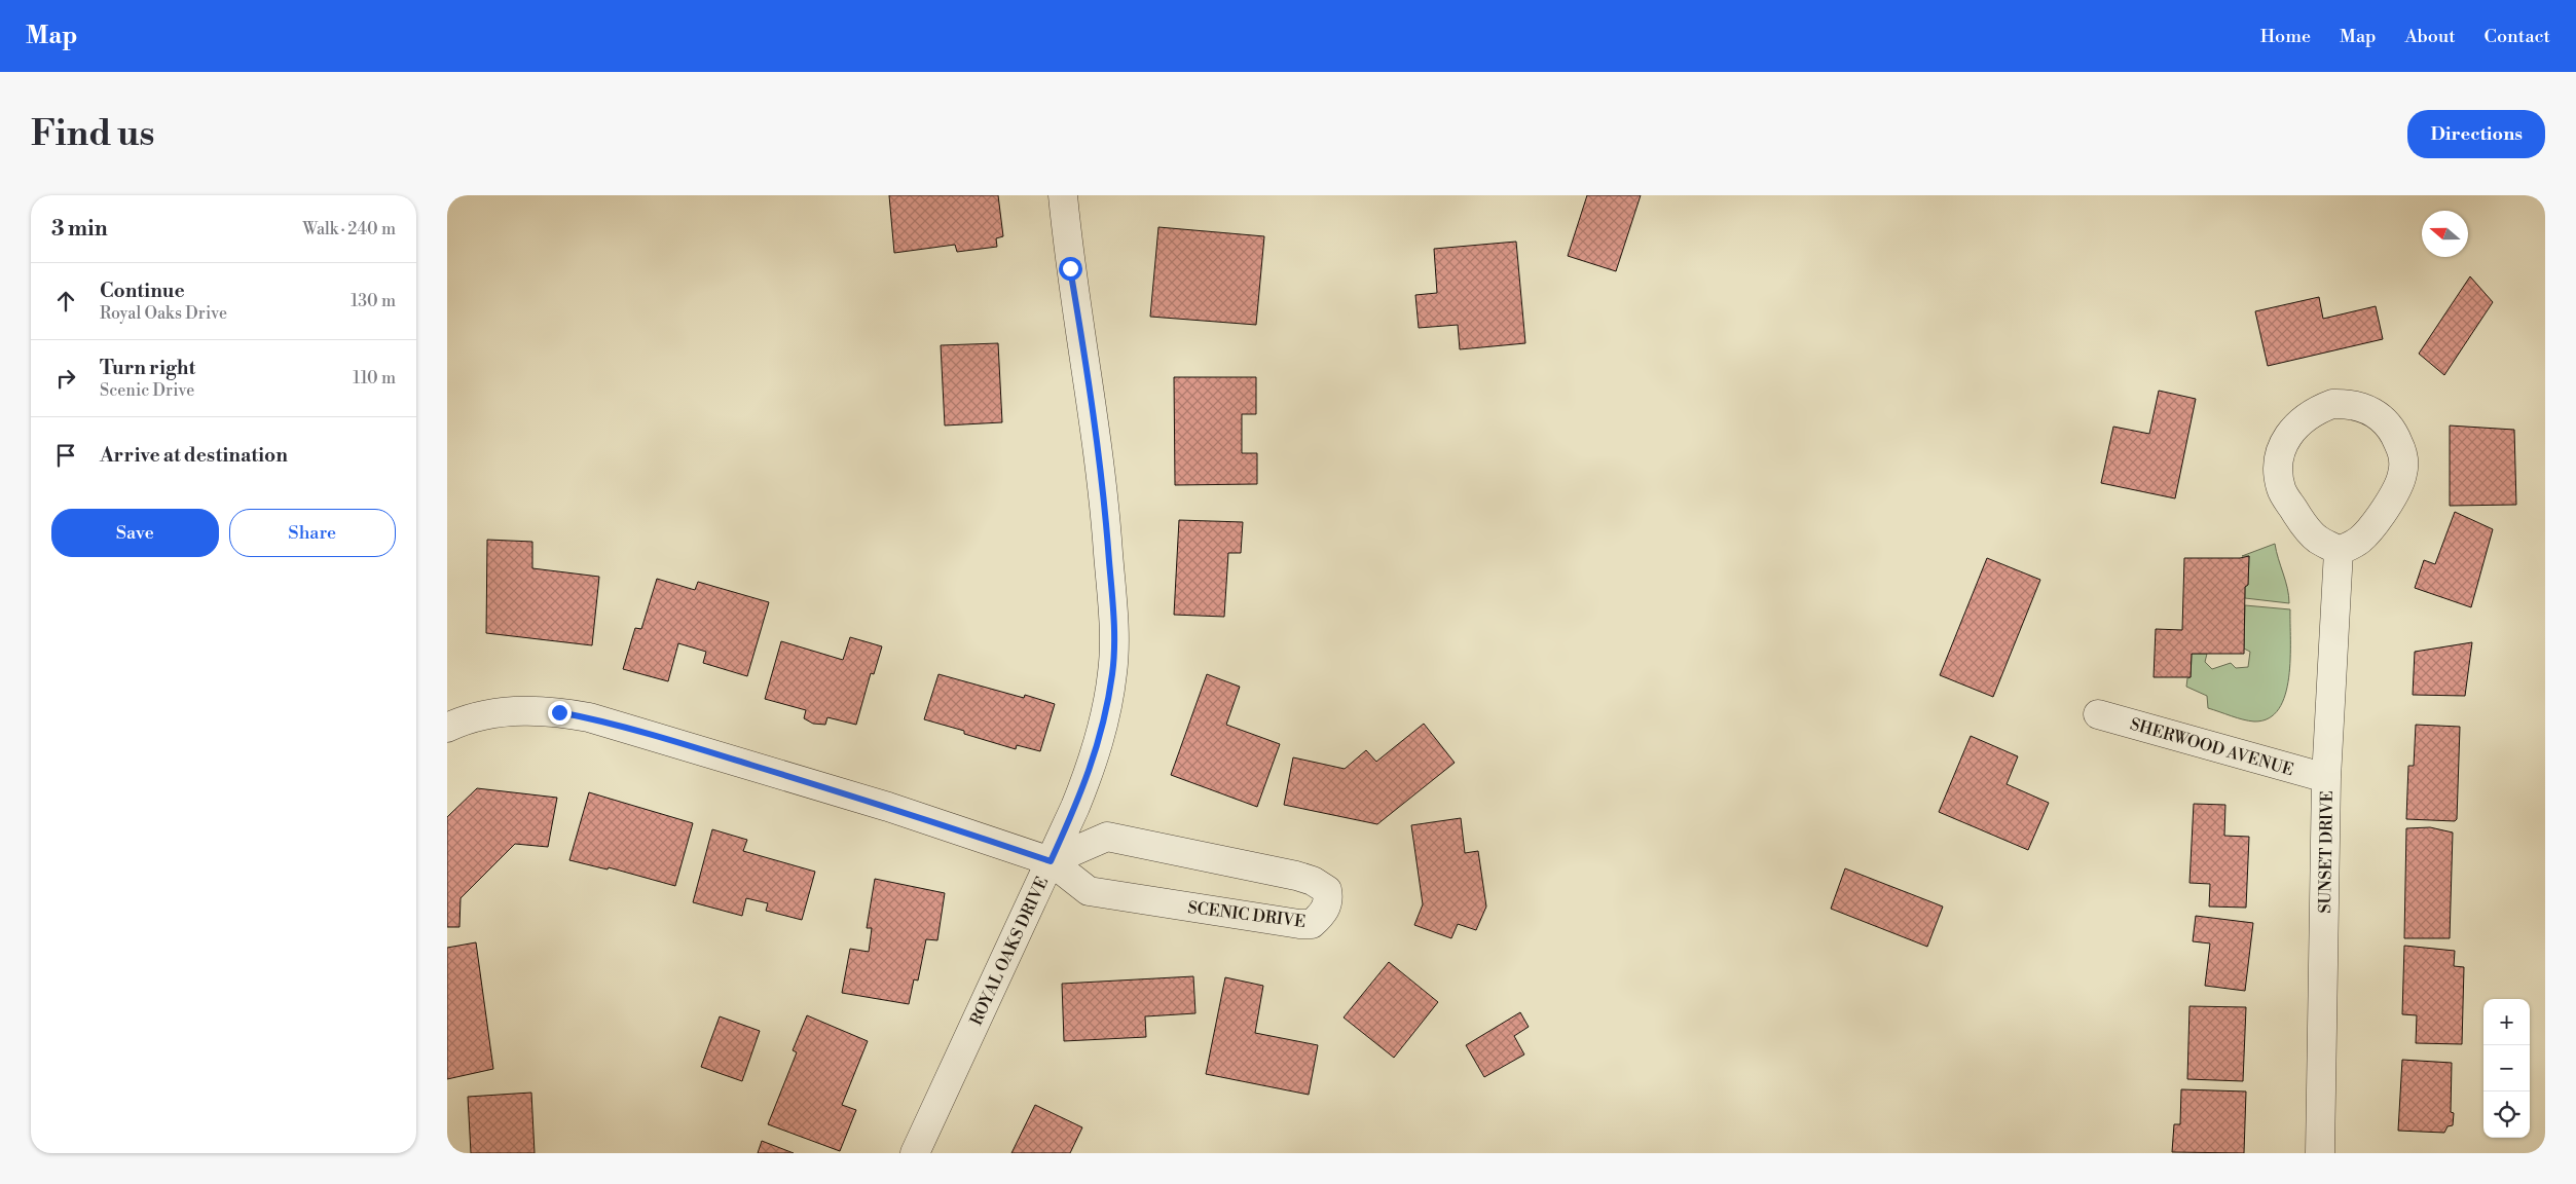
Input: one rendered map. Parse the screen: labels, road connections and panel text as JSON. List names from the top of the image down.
{
  "streets": {
    "street": [
      "SHERWOOD AVENUE",
      "SUNSET DRIVE",
      "SCENIC DRIVE",
      "ROYAL OAKS DRIVE"
    ]
  },
  "crossings": [
    ["SHERWOOD AVENUE", "SUNSET DRIVE"],
    ["SCENIC DRIVE", "ROYAL OAKS DRIVE"]
  ],
  "north": "left",
  "page": {
    "header": "Map",
    "nav": [
      "Home",
      "Map",
      "About",
      "Contact"
    ],
    "buttons": [
      "Directions",
      ["Save", "Share"]
    ],
    "title": "Find us",
    "heading": ["3 min", "Walk · 240 m"],
    "list": [
      ["Continue", "Royal Oaks Drive", "130 m"],
      ["Turn right", "Scenic Drive", "110 m"],
      "Arrive at destination"
    ],
    "map_buttons": ["+", "−"]
  }
}
